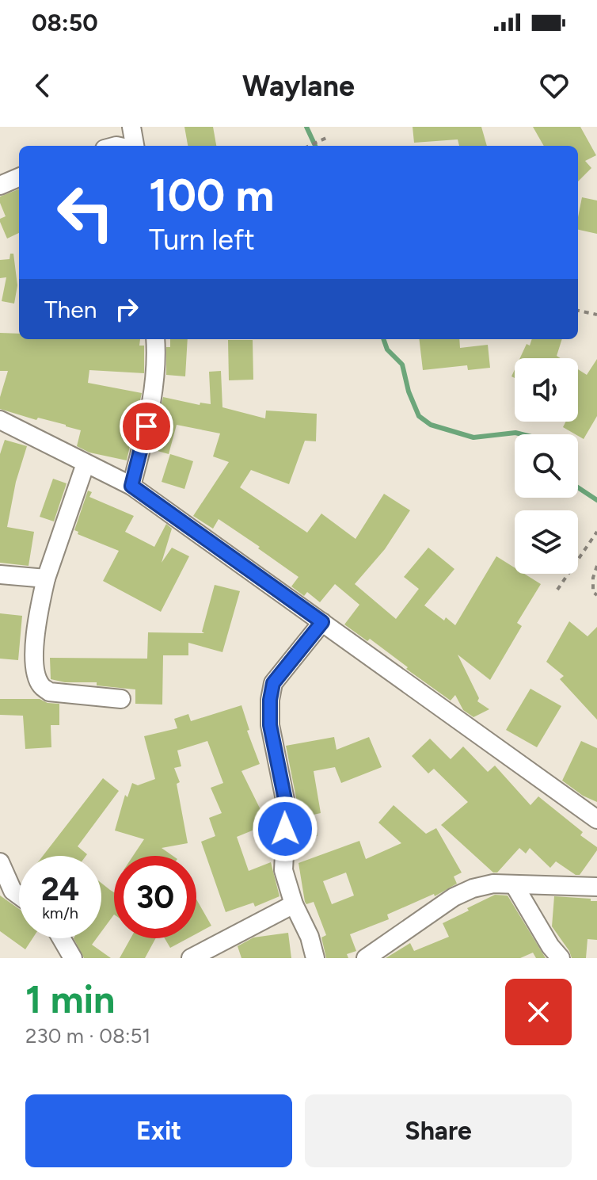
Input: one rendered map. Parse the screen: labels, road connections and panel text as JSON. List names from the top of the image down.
{
  "page": {
    "status": "08:50",
    "header": "Waylane",
    "turn": ["100 m", "Turn left"],
    "then": "Then",
    "speed": "24 km/h",
    "limit": "30",
    "heading": ["1 min", "230 m · 08:51"],
    "buttons": ["Exit", "Share"]
  }
}
